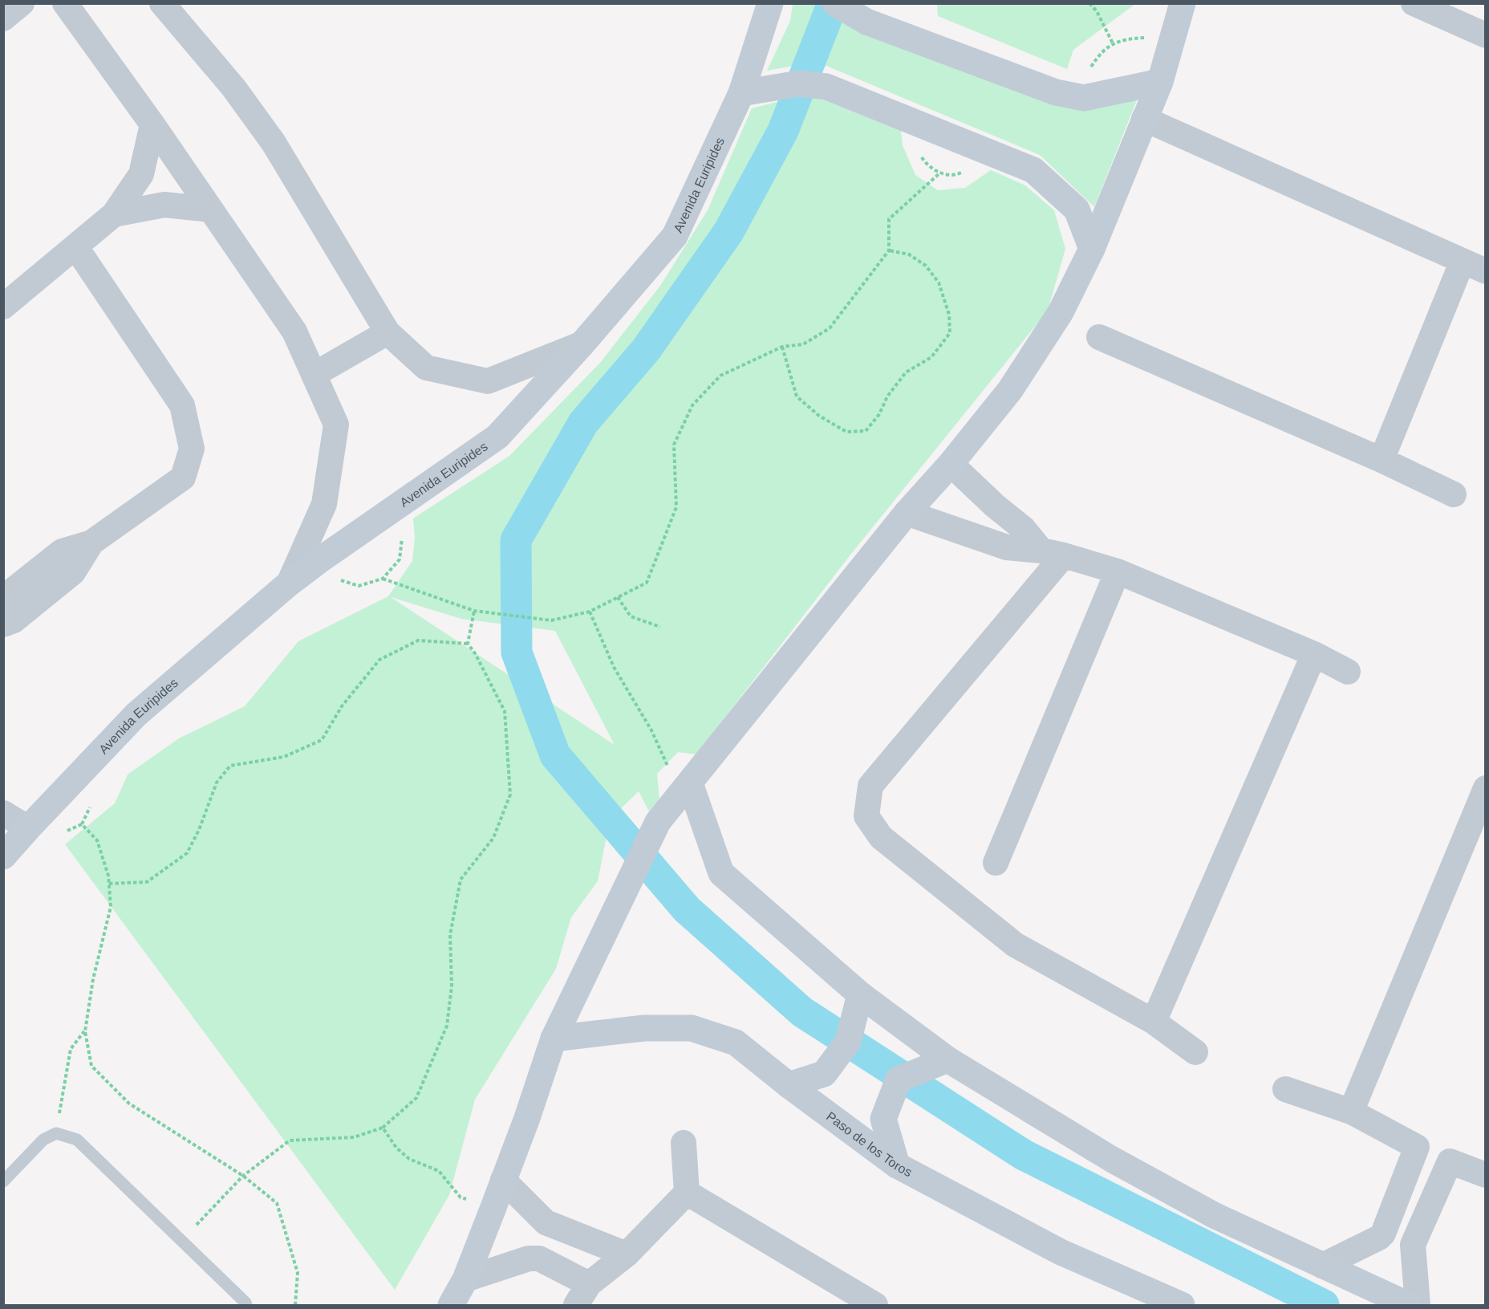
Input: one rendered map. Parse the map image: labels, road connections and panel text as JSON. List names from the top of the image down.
{
  "streets": {
    "street": ["Avenida Euripides", "Paso de los Toros"]
  }
}
